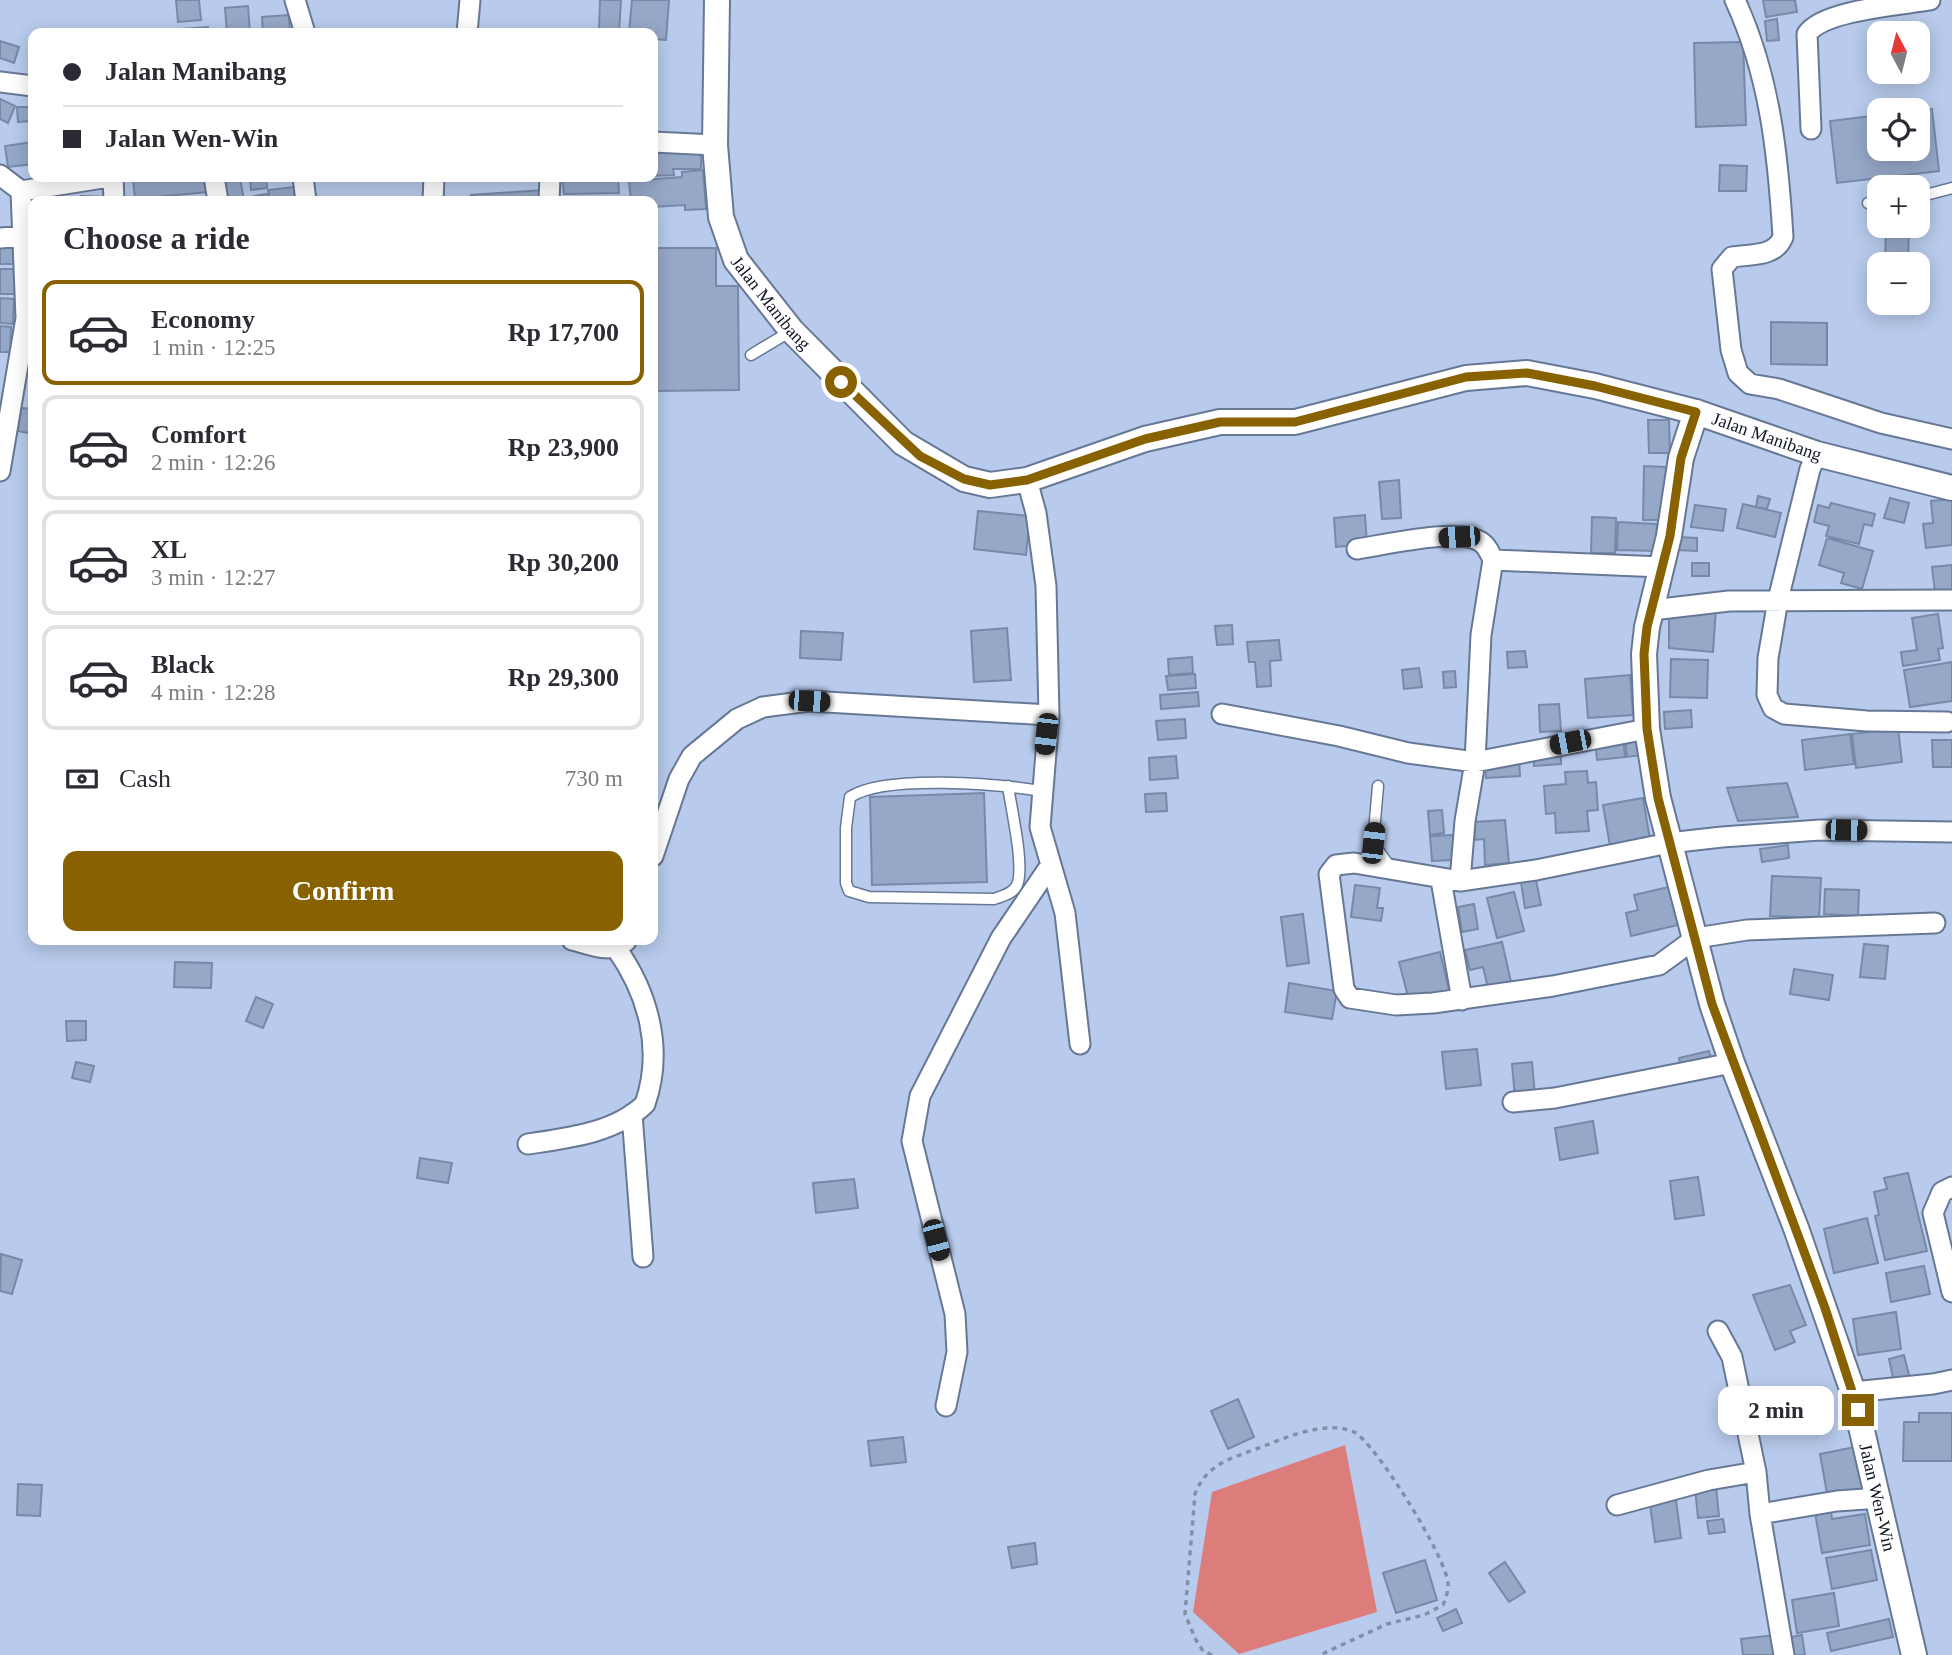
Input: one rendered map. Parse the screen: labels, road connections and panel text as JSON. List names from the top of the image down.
{
  "streets": {
    "street": ["Jalan Manibang", "Jalan Wen-Win"]
  },
  "crossings": [
    ["Jalan Manibang", "Jalan Wen-Win"]
  ],
  "north": "top",
  "page": {
    "map_buttons": ["+", "−"],
    "banner": ["Jalan Manibang", "Jalan Wen-Win"],
    "heading": "Choose a ride",
    "list": [
      {
        "name": "Economy",
        "note": "1 min · 12:25",
        "value": "Rp 17,700"
      },
      {
        "name": "Comfort",
        "note": "2 min · 12:26",
        "value": "Rp 23,900"
      },
      {
        "name": "XL",
        "note": "3 min · 12:27",
        "value": "Rp 30,200"
      },
      {
        "name": "Black",
        "note": "4 min · 12:28",
        "value": "Rp 29,300"
      }
    ],
    "pay": ["Cash", "730 m"],
    "buttons": "Confirm",
    "bubble": "2 min"
  }
}
